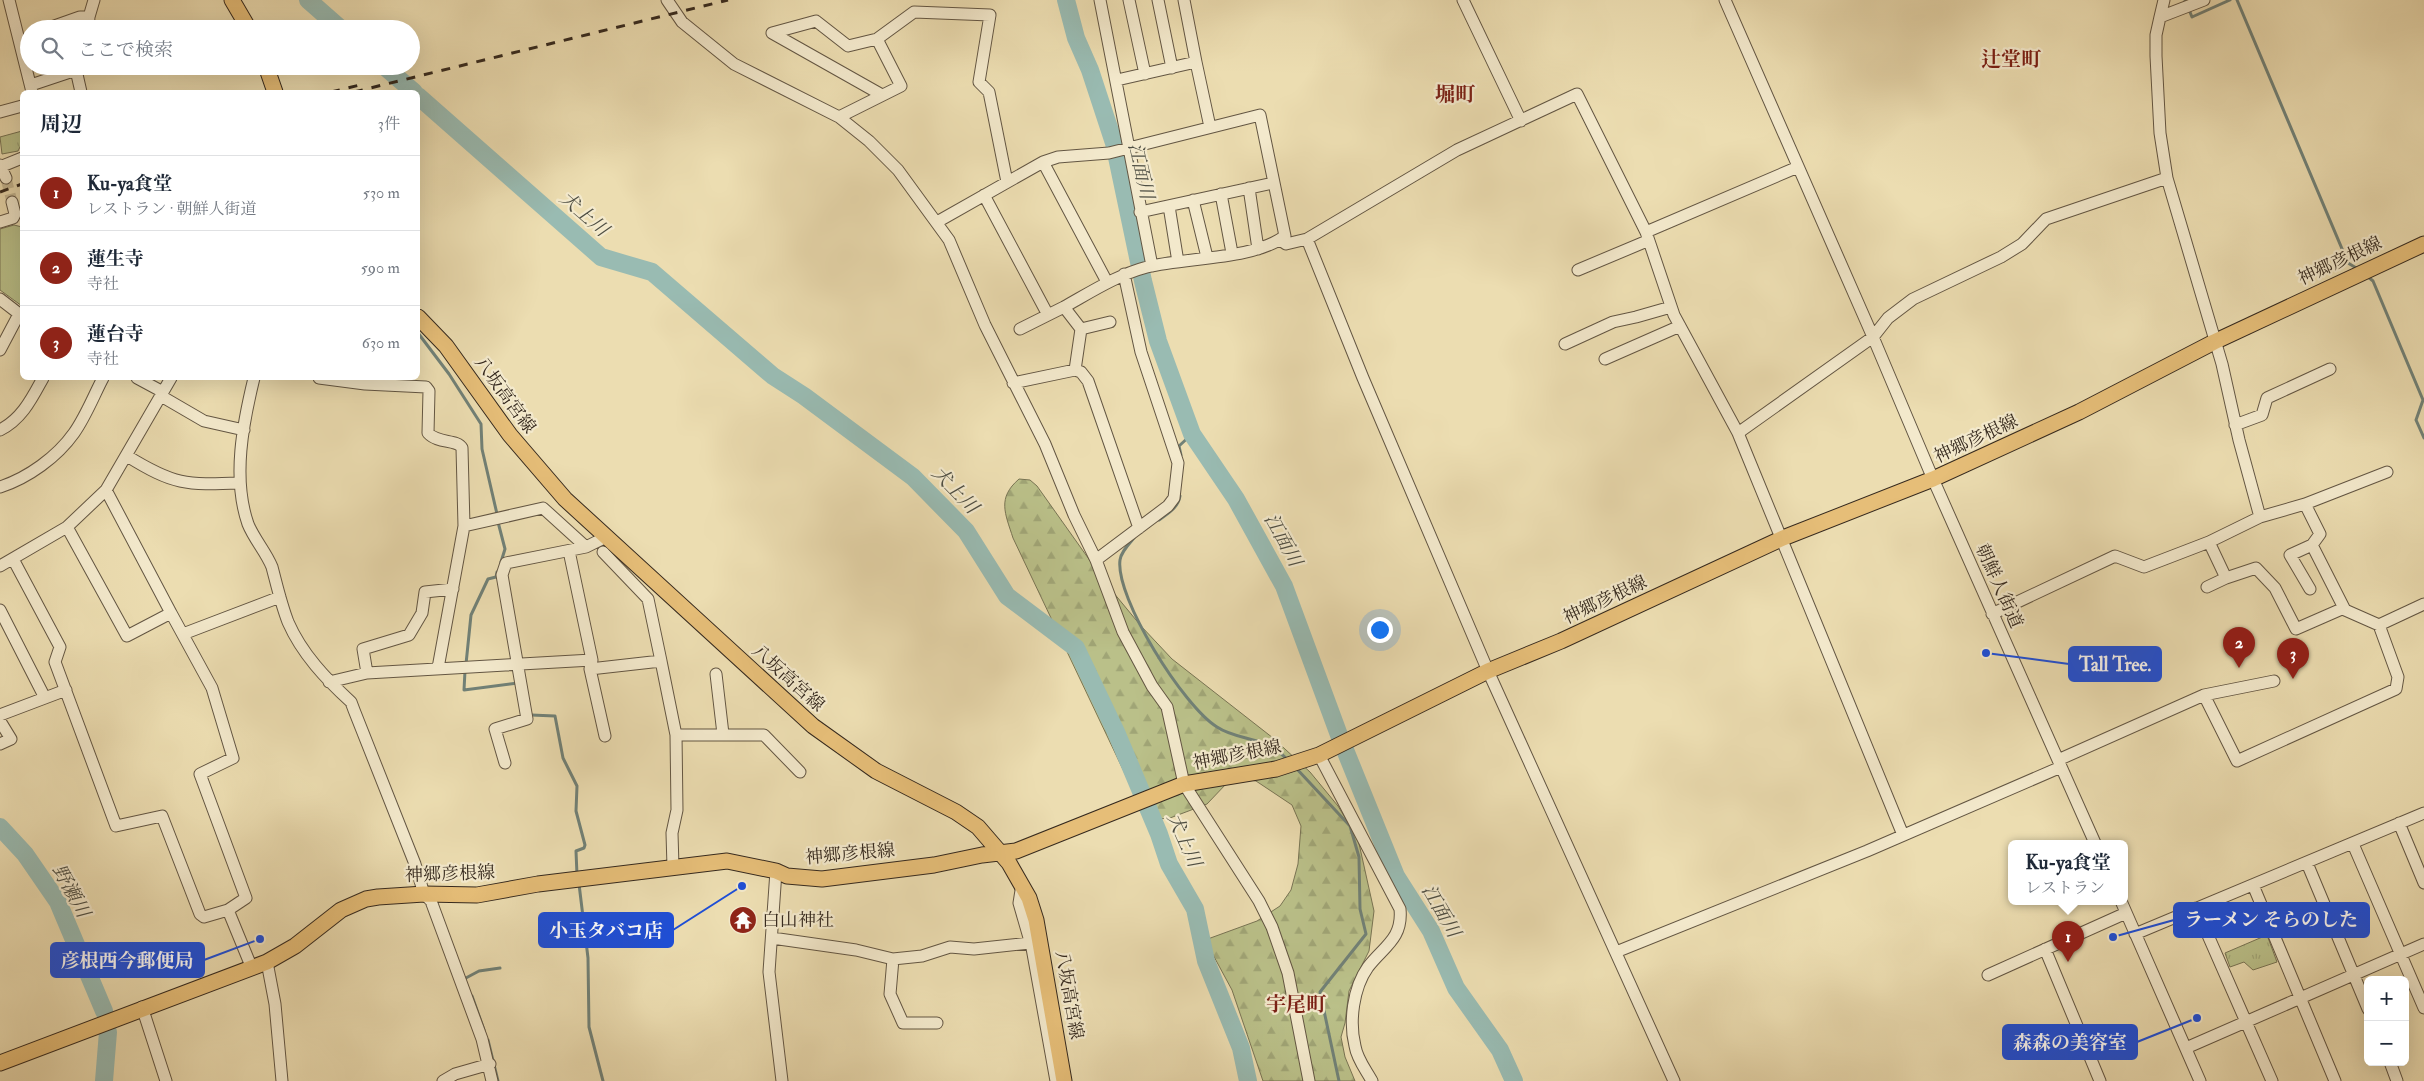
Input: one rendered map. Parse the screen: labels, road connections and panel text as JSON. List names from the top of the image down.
{
  "streets": {
    "main road": ["神郷彦根線", "八坂高宮線"],
    "street": ["朝鮮人街道"]
  },
  "crossings": [
    ["神郷彦根線", "八坂高宮線"],
    ["神郷彦根線", "朝鮮人街道"]
  ],
  "districts": ["辻堂町", "堀町", "宇尾町"],
  "water": ["江面川", "犬上川", "野瀬川"],
  "places": {
    "other": [
      "Tall Tree.",
      "小玉タバコ店",
      "ラーメン そらのした",
      "彦根西今郵便局",
      "森森の美容室"
    ],
    "temple": ["白山神社"]
  },
  "page": {
    "search": "ここで検索",
    "heading": ["周辺", "3件"],
    "list": [
      {
        "mark": "1",
        "name": "Ku-ya食堂",
        "note": "レストラン · 朝鮮人街道",
        "value": "530 m"
      },
      {
        "mark": "2",
        "name": "蓮生寺",
        "note": "寺社",
        "value": "590 m"
      },
      {
        "mark": "3",
        "name": "蓮台寺",
        "note": "寺社",
        "value": "630 m"
      }
    ],
    "pins": ["2", "3", "1"],
    "popup": ["Ku-ya食堂", "レストラン"],
    "map_buttons": ["+", "−"]
  }
}
